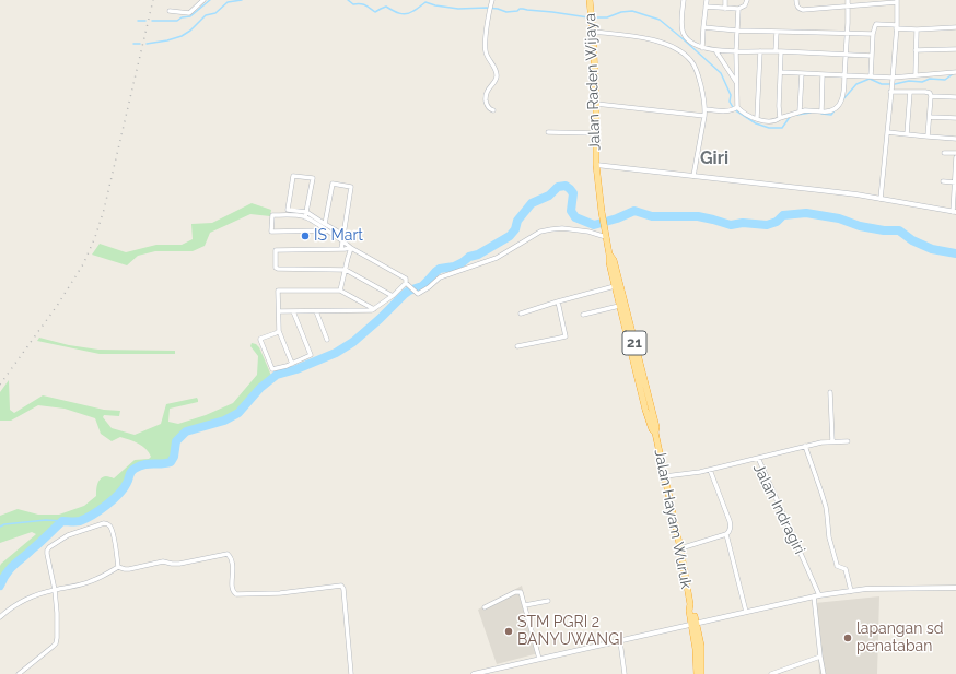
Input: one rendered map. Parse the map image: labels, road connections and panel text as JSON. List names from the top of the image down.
{
  "streets": {
    "highway": ["Jalan Raden Wijaya", "21", "Jalan Hayam Wuruk"],
    "street": ["Jalan Indragiri"]
  },
  "crossings": [
    ["Jalan Raden Wijaya", "Jalan Hayam Wuruk"],
    ["21", "Jalan Hayam Wuruk"],
    ["Jalan Indragiri", "Jalan Hayam Wuruk"]
  ],
  "districts": ["Giri"],
  "places": ["IS Mart", "STM PGRI 2 BANYUWANGI", "lapangan sd penataban"]
}
